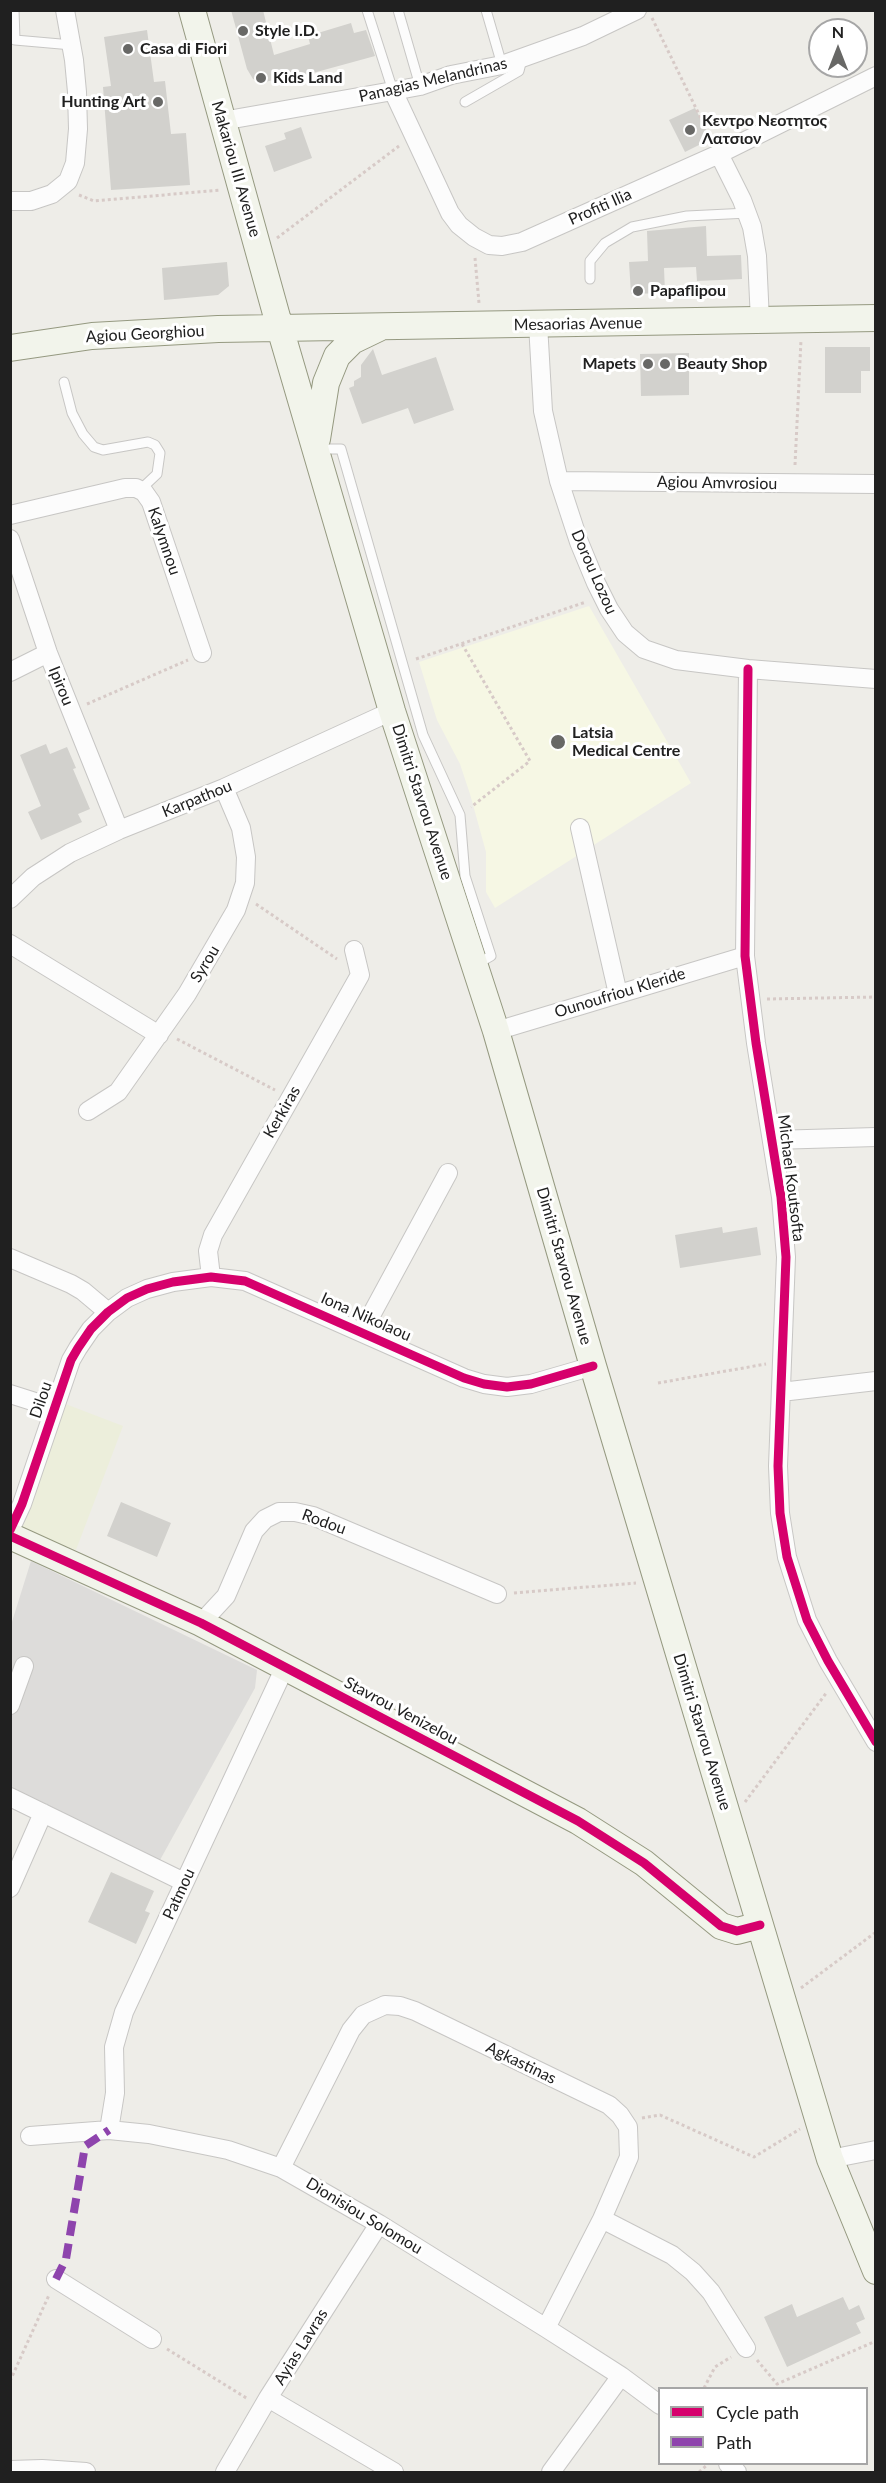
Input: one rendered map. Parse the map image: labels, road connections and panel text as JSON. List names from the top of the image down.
{
  "streets": {
    "main road": [
      "Makariou III Avenue",
      "Mesaorias Avenue",
      "Agiou Georghiou",
      "Dimitri Stavrou Avenue",
      "Stavrou Venizelou"
    ],
    "street": [
      "Panagias Melandrinas",
      "Profiti Ilia",
      "Agiou Amvrosiou",
      "Kalymnou",
      "Dorou Lozou",
      "Ipirou",
      "Karpathou",
      "Syrou",
      "Ounoufriou Kleride",
      "Kerkiras",
      "Michael Koutsofta",
      "Iona Nikolaou",
      "Dilou",
      "Rodou",
      "Patmou",
      "Agkastinas",
      "Dionisiou Solomou",
      "Ayias Lavras"
    ]
  },
  "crossings": [
    ["Panagias Melandrinas", "Makariou III Avenue"],
    ["Panagias Melandrinas", "Profiti Ilia"],
    ["Makariou III Avenue", "Mesaorias Avenue"],
    ["Makariou III Avenue", "Agiou Georghiou"],
    ["Makariou III Avenue", "Dimitri Stavrou Avenue"],
    ["Mesaorias Avenue", "Agiou Georghiou"],
    ["Mesaorias Avenue", "Dorou Lozou"],
    ["Mesaorias Avenue", "Dimitri Stavrou Avenue"],
    ["Agiou Georghiou", "Dimitri Stavrou Avenue"],
    ["Agiou Amvrosiou", "Dorou Lozou"],
    ["Dorou Lozou", "Michael Koutsofta"],
    ["Ipirou", "Karpathou"],
    ["Karpathou", "Dimitri Stavrou Avenue"],
    ["Karpathou", "Syrou"],
    ["Dimitri Stavrou Avenue", "Ounoufriou Kleride"],
    ["Dimitri Stavrou Avenue", "Iona Nikolaou"],
    ["Dimitri Stavrou Avenue", "Stavrou Venizelou"],
    ["Ounoufriou Kleride", "Michael Koutsofta"],
    ["Kerkiras", "Iona Nikolaou"],
    ["Iona Nikolaou", "Dilou"],
    ["Rodou", "Stavrou Venizelou"],
    ["Stavrou Venizelou", "Patmou"],
    ["Patmou", "Dionisiou Solomou"],
    ["Agkastinas", "Dionisiou Solomou"],
    ["Dionisiou Solomou", "Ayias Lavras"]
  ],
  "places": [
    "Style I.D.",
    "Casa di Fiori",
    "Kids Land",
    "Hunting Art",
    "Κεντρο Νεοτητος Λατσιον",
    "Papaflipou",
    "Mapets",
    "Beauty Shop",
    "Latsia Medical Centre"
  ],
  "legend": ["Cycle path", "Path"],
  "north": "top"
}
